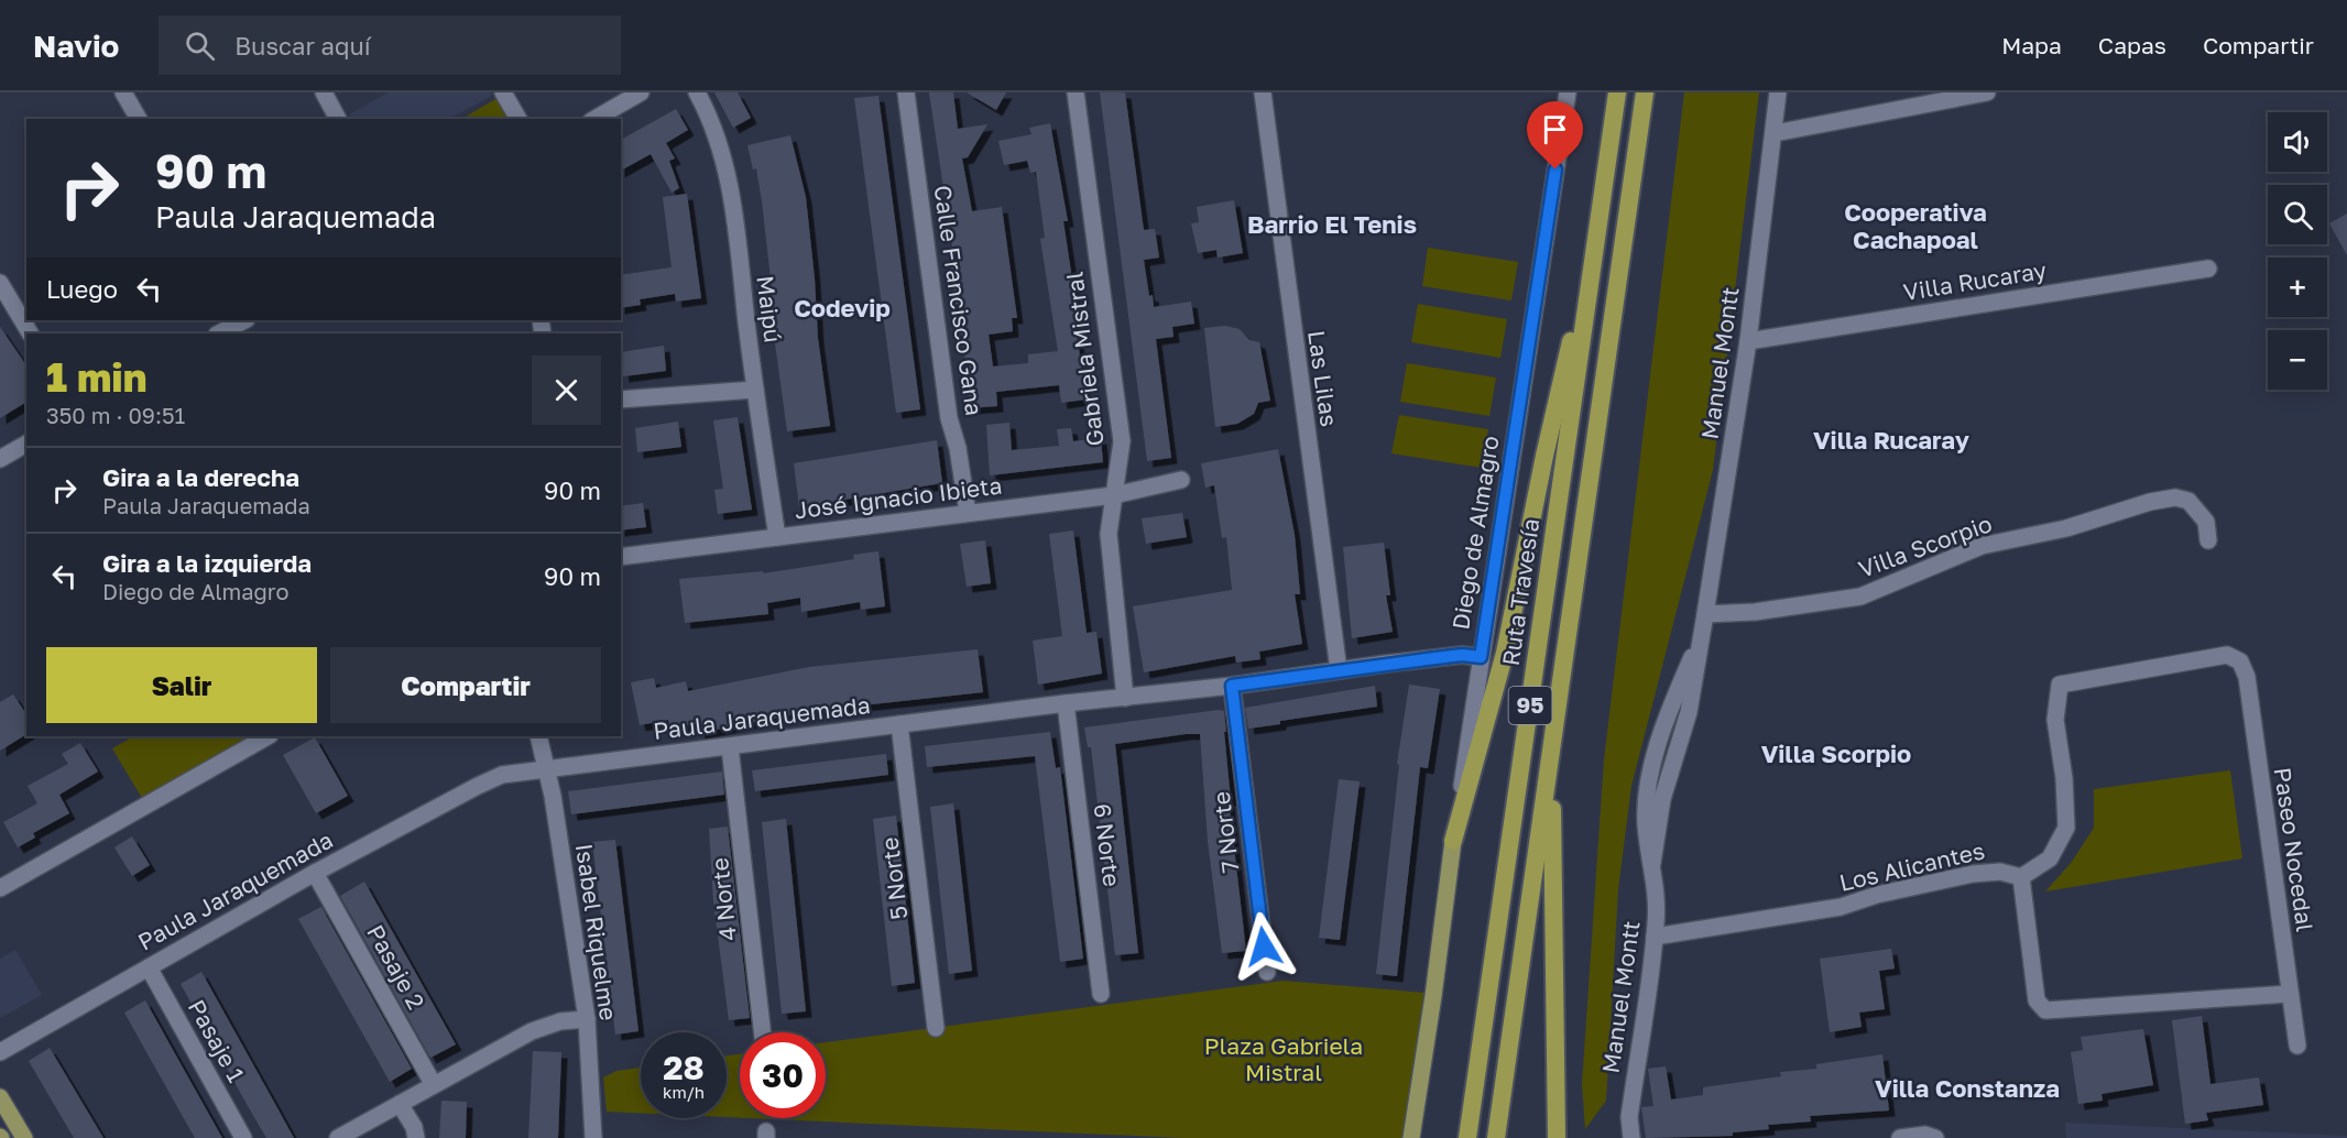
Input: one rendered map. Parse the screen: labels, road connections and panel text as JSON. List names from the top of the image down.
{
  "streets": {
    "highway": ["Ruta Travesía", "95"],
    "main road": ["Diego de Almagro"],
    "street": [
      "Villa Rucaray",
      "Calle Francisco Gana",
      "Maipú",
      "Gabriela Mistral",
      "Manuel Montt",
      "Las Lilas",
      "José Ignacio Ibieta",
      "Villa Scorpio",
      "Paula Jaraquemada",
      "7 Norte",
      "6 Norte",
      "Paseo Nocedal",
      "Los Alicantes",
      "5 Norte",
      "4 Norte",
      "Isabel Riquelme",
      "Pasaje 2",
      "Pasaje 1"
    ]
  },
  "crossings": [
    ["Villa Rucaray", "Manuel Montt"],
    ["Calle Francisco Gana", "José Ignacio Ibieta"],
    ["Maipú", "José Ignacio Ibieta"],
    ["Gabriela Mistral", "José Ignacio Ibieta"],
    ["Gabriela Mistral", "Paula Jaraquemada"],
    ["Manuel Montt", "Villa Scorpio"],
    ["Manuel Montt", "Los Alicantes"],
    ["Las Lilas", "Paula Jaraquemada"],
    ["Diego de Almagro", "Paula Jaraquemada"],
    ["Paula Jaraquemada", "7 Norte"],
    ["Paula Jaraquemada", "6 Norte"],
    ["Paula Jaraquemada", "5 Norte"],
    ["Paula Jaraquemada", "4 Norte"],
    ["Paula Jaraquemada", "Isabel Riquelme"],
    ["Paula Jaraquemada", "Pasaje 2"],
    ["Paula Jaraquemada", "Pasaje 1"],
    ["Paseo Nocedal", "Los Alicantes"]
  ],
  "districts": [
    "Cooperativa Cachapoal",
    "Barrio El Tenis",
    "Codevip",
    "Villa Rucaray",
    "Villa Scorpio",
    "Villa Constanza"
  ],
  "parks": ["Plaza Gabriela Mistral"],
  "page": {
    "header": "Navio",
    "search": "Buscar aquí",
    "nav": ["Mapa", "Capas", "Compartir"],
    "map_buttons": ["+", "−"],
    "turn": ["90 m", "Paula Jaraquemada"],
    "then": "Luego",
    "heading": ["1 min", "350 m · 09:51"],
    "list": [
      {
        "name": "Gira a la derecha",
        "note": "Paula Jaraquemada",
        "value": "90 m"
      },
      {
        "name": "Gira a la izquierda",
        "note": "Diego de Almagro",
        "value": "90 m"
      }
    ],
    "buttons": ["Salir", "Compartir"],
    "speed": "28 km/h",
    "limit": "30"
  }
}
